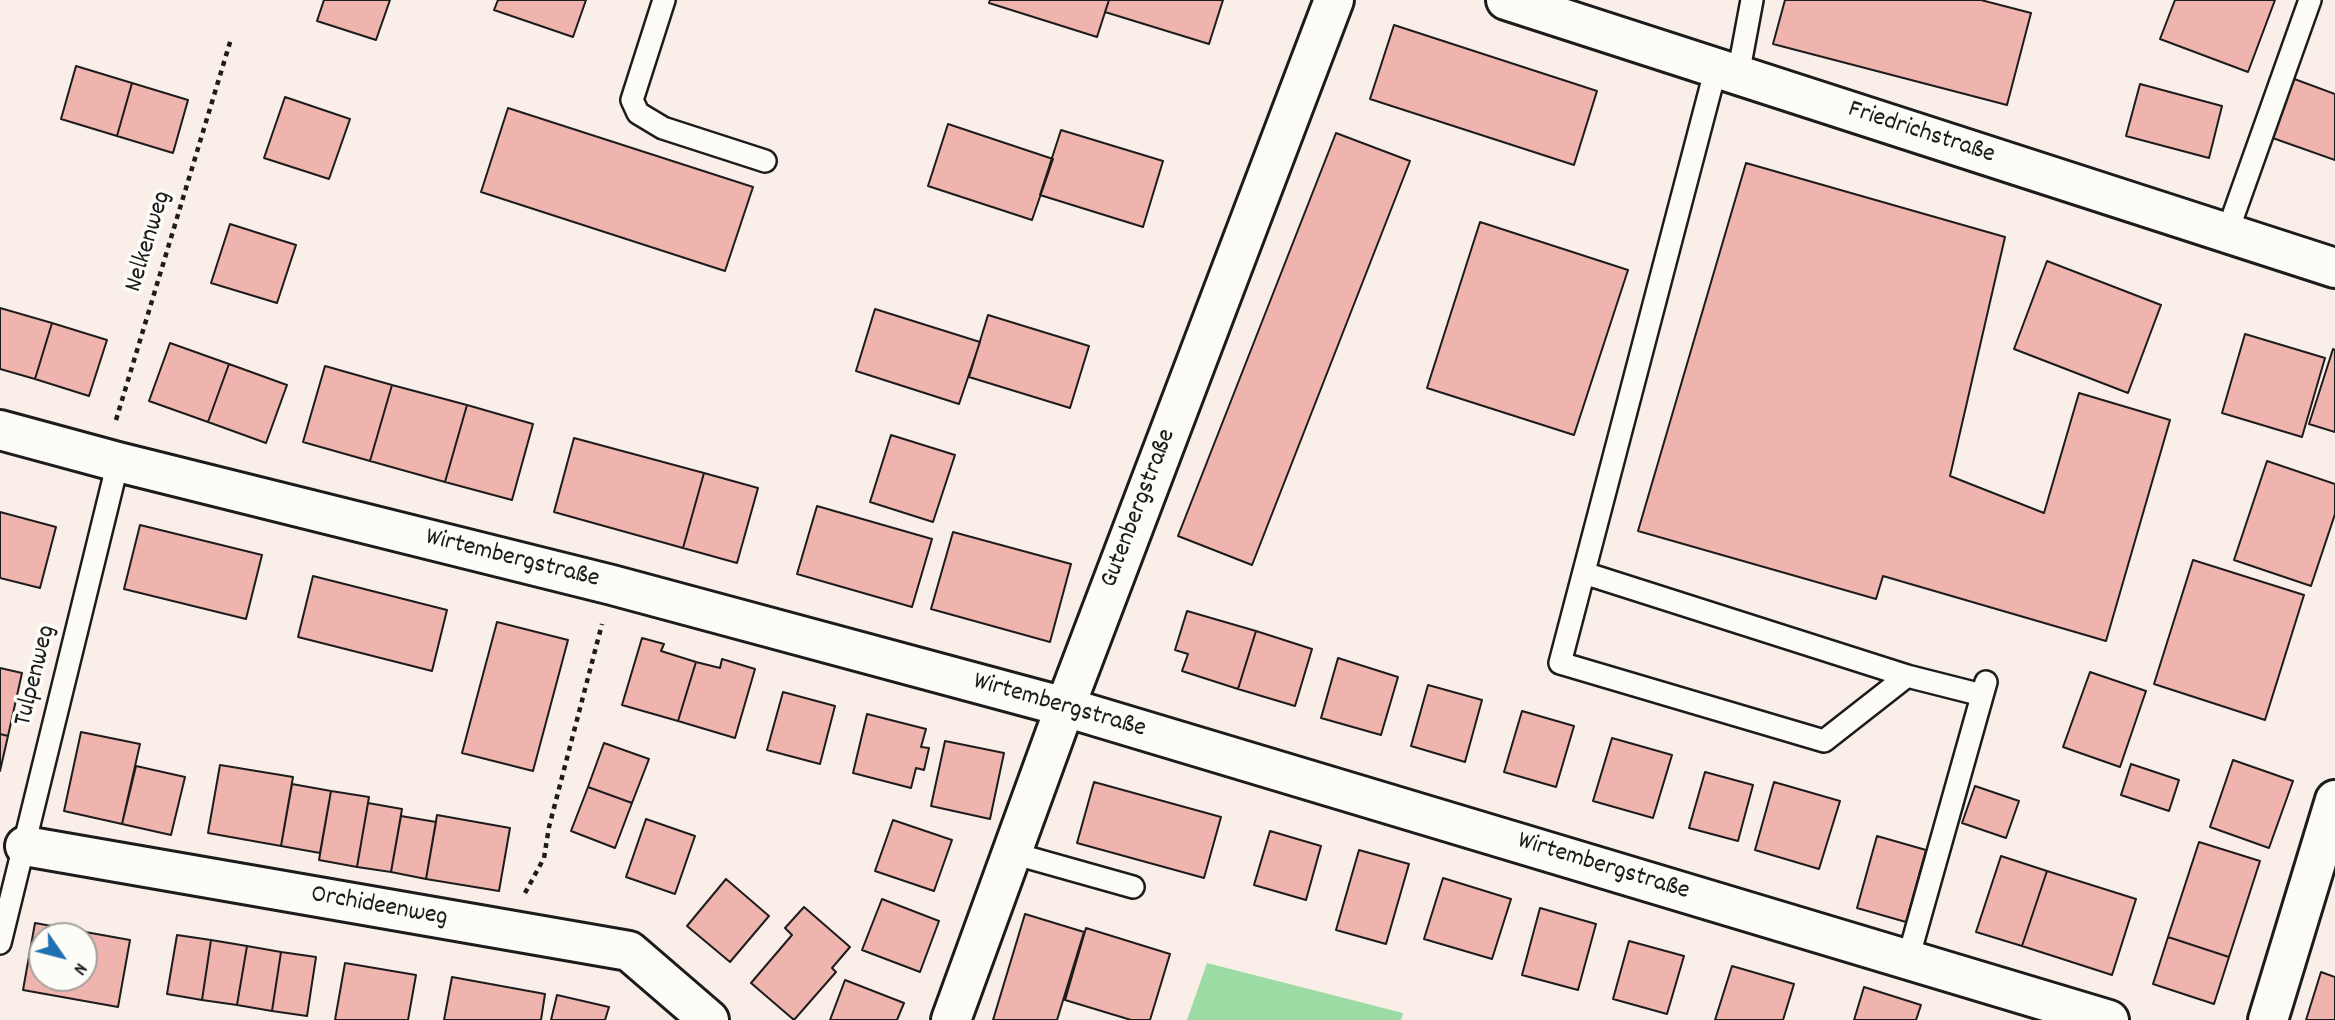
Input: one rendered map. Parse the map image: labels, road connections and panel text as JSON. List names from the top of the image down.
{
  "streets": {
    "street": [
      "Friedrichstraße",
      "Gutenbergstraße",
      "Wirtembergstraße",
      "Orchideenweg"
    ],
    "lane": ["Tulpenweg"],
    "path": ["Nelkenweg"]
  },
  "crossings": [
    ["Nelkenweg", "Wirtembergstraße"],
    ["Nelkenweg", "Tulpenweg"],
    ["Gutenbergstraße", "Wirtembergstraße"],
    ["Wirtembergstraße", "Tulpenweg"],
    ["Tulpenweg", "Orchideenweg"]
  ],
  "north": "bottom right"
}
